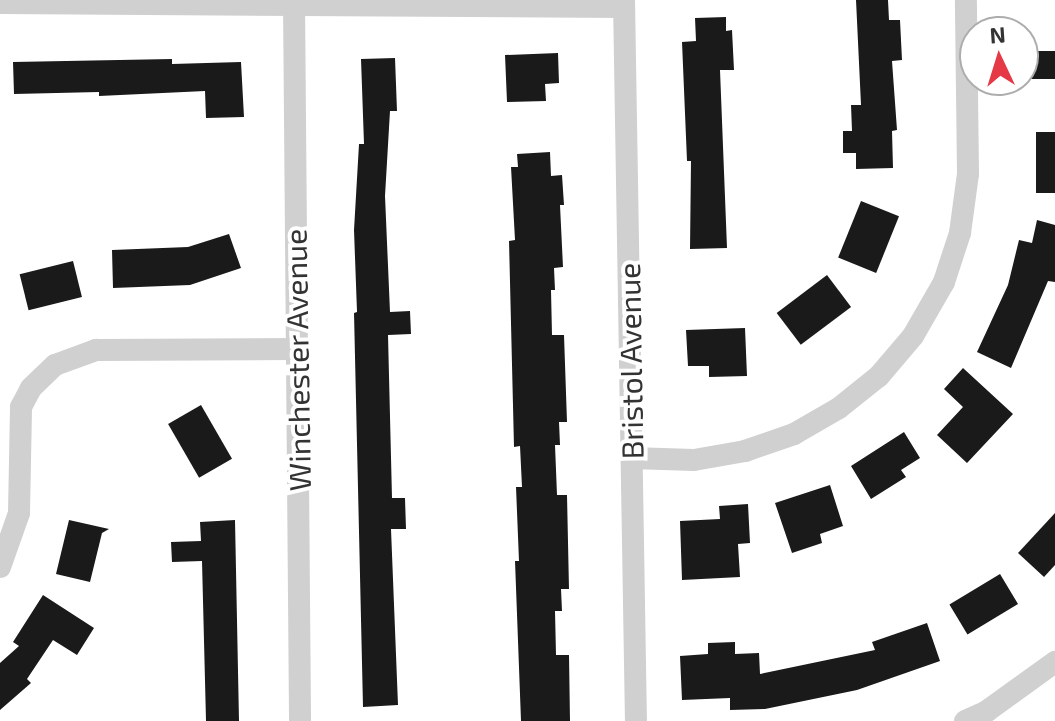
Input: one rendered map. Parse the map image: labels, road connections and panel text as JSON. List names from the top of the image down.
{
  "streets": {
    "street": ["Winchester Avenue", "Bristol Avenue"]
  },
  "north": "top"
}
